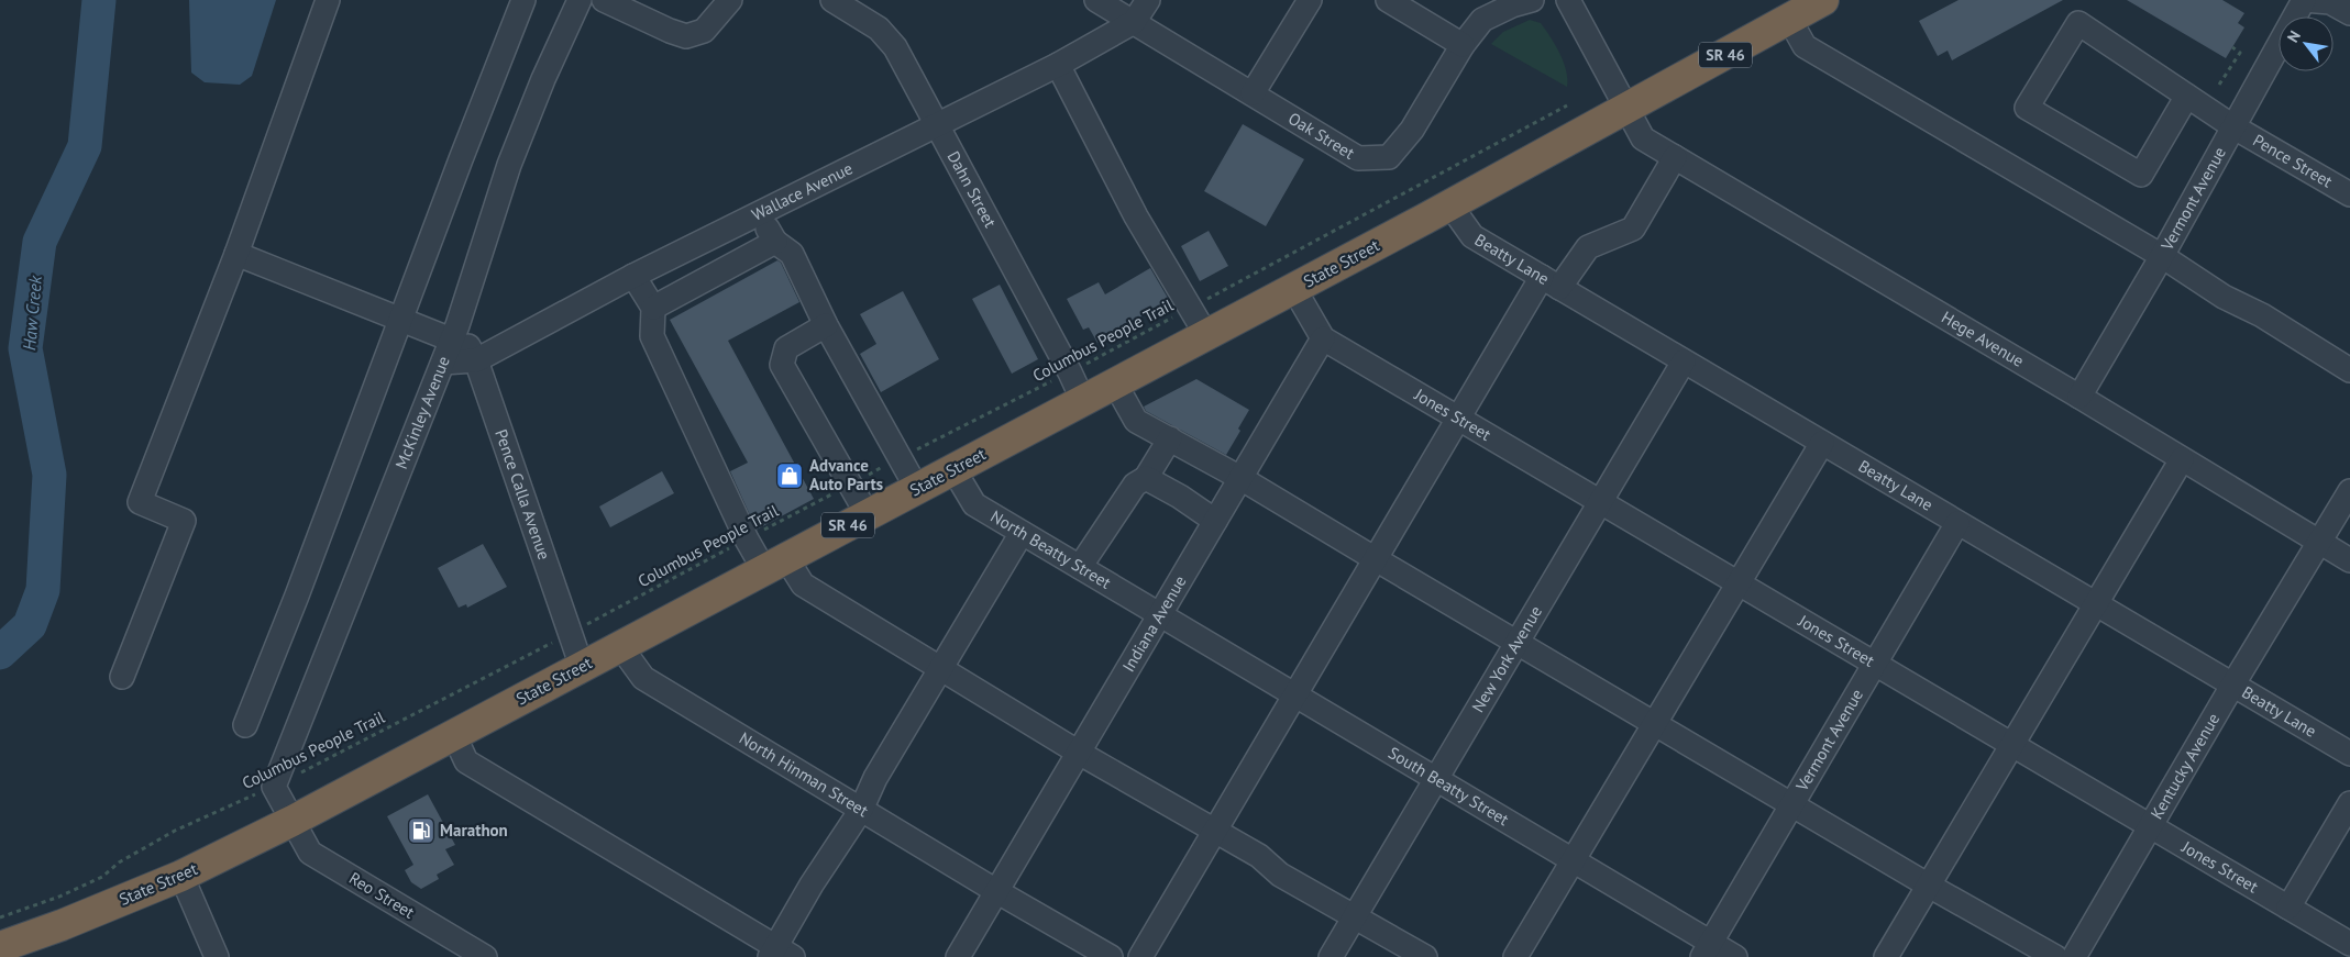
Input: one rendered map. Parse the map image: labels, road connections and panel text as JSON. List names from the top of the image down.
{
  "streets": {
    "highway": ["SR 46", "State Street"],
    "street": [
      "Oak Street",
      "Pence Street",
      "Dahn Street",
      "Wallace Avenue",
      "Vermont Avenue",
      "Beatty Lane",
      "Hege Avenue",
      "McKinley Avenue",
      "Jones Street",
      "Pence Calla Avenue",
      "North Beatty Street",
      "Indiana Avenue",
      "New York Avenue",
      "Kentucky Avenue",
      "North Hinman Street",
      "South Beatty Street",
      "Reo Street"
    ],
    "path": ["Columbus People Trail"]
  },
  "crossings": [
    ["Oak Street", "Wallace Avenue"],
    ["Pence Street", "Vermont Avenue"],
    ["Dahn Street", "Wallace Avenue"],
    ["Dahn Street", "State Street"],
    ["Dahn Street", "Columbus People Trail"],
    ["Wallace Avenue", "McKinley Avenue"],
    ["Wallace Avenue", "Pence Calla Avenue"],
    ["Vermont Avenue", "Beatty Lane"],
    ["Vermont Avenue", "Hege Avenue"],
    ["Vermont Avenue", "Jones Street"],
    ["Vermont Avenue", "South Beatty Street"],
    ["Beatty Lane", "State Street"],
    ["Beatty Lane", "New York Avenue"],
    ["Beatty Lane", "Kentucky Avenue"],
    ["State Street", "Hege Avenue"],
    ["State Street", "Columbus People Trail"],
    ["State Street", "Pence Calla Avenue"],
    ["State Street", "North Beatty Street"],
    ["State Street", "North Hinman Street"],
    ["State Street", "Reo Street"],
    ["Hege Avenue", "Kentucky Avenue"],
    ["Columbus People Trail", "McKinley Avenue"],
    ["Columbus People Trail", "Pence Calla Avenue"],
    ["McKinley Avenue", "Pence Calla Avenue"],
    ["Jones Street", "Indiana Avenue"],
    ["Jones Street", "New York Avenue"],
    ["Jones Street", "Kentucky Avenue"],
    ["North Beatty Street", "Indiana Avenue"],
    ["North Beatty Street", "South Beatty Street"],
    ["Indiana Avenue", "North Hinman Street"],
    ["Indiana Avenue", "South Beatty Street"],
    ["New York Avenue", "South Beatty Street"]
  ],
  "water": ["Haw Creek"],
  "places": {
    "shop": ["Advance Auto Parts"],
    "fuel station": ["Marathon"]
  },
  "north": "top left"
}
